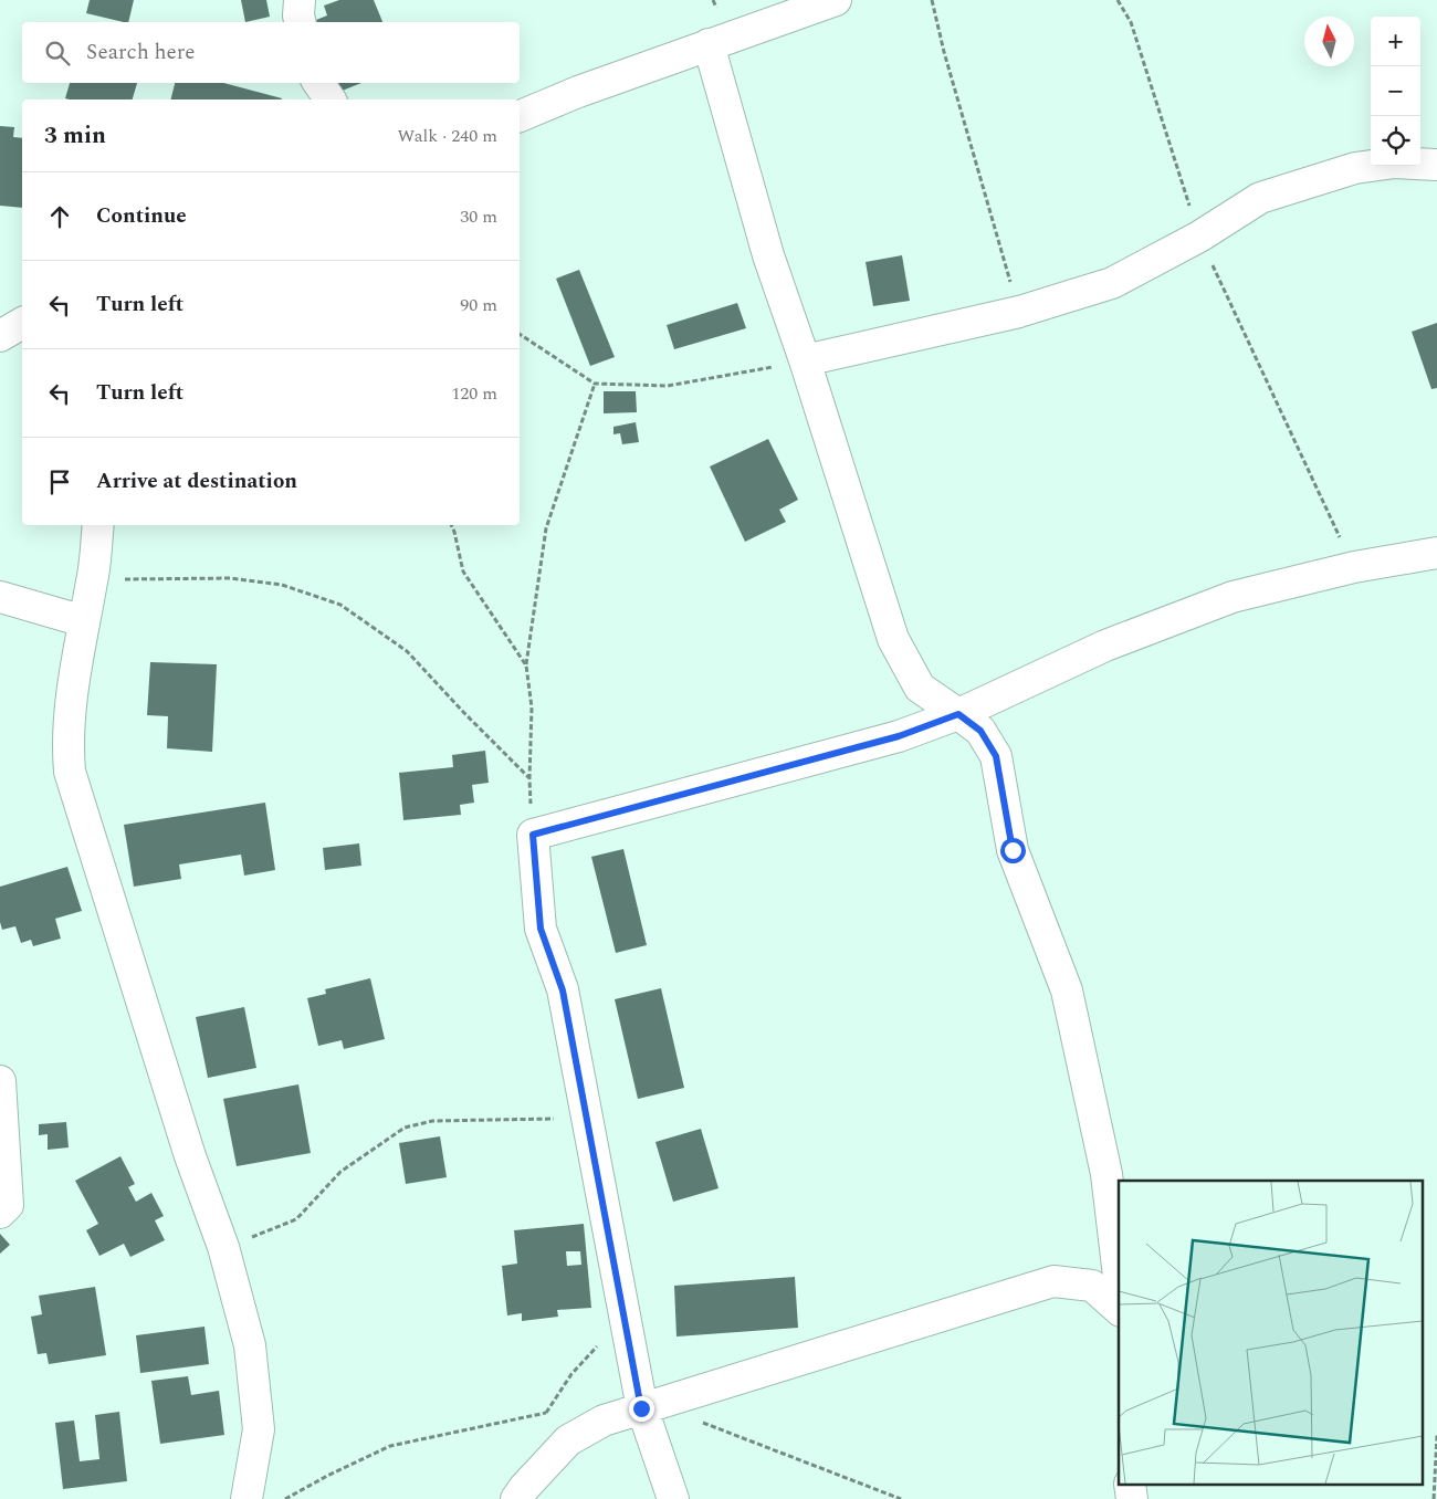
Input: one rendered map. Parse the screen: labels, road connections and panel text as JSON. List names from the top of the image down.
{
  "north": "top",
  "page": {
    "map_buttons": ["+", "−"],
    "search": "Search here",
    "heading": ["3 min", "Walk · 240 m"],
    "list": [
      ["Continue", "30 m"],
      ["Turn left", "90 m"],
      ["Turn left", "120 m"],
      "Arrive at destination"
    ]
  }
}
